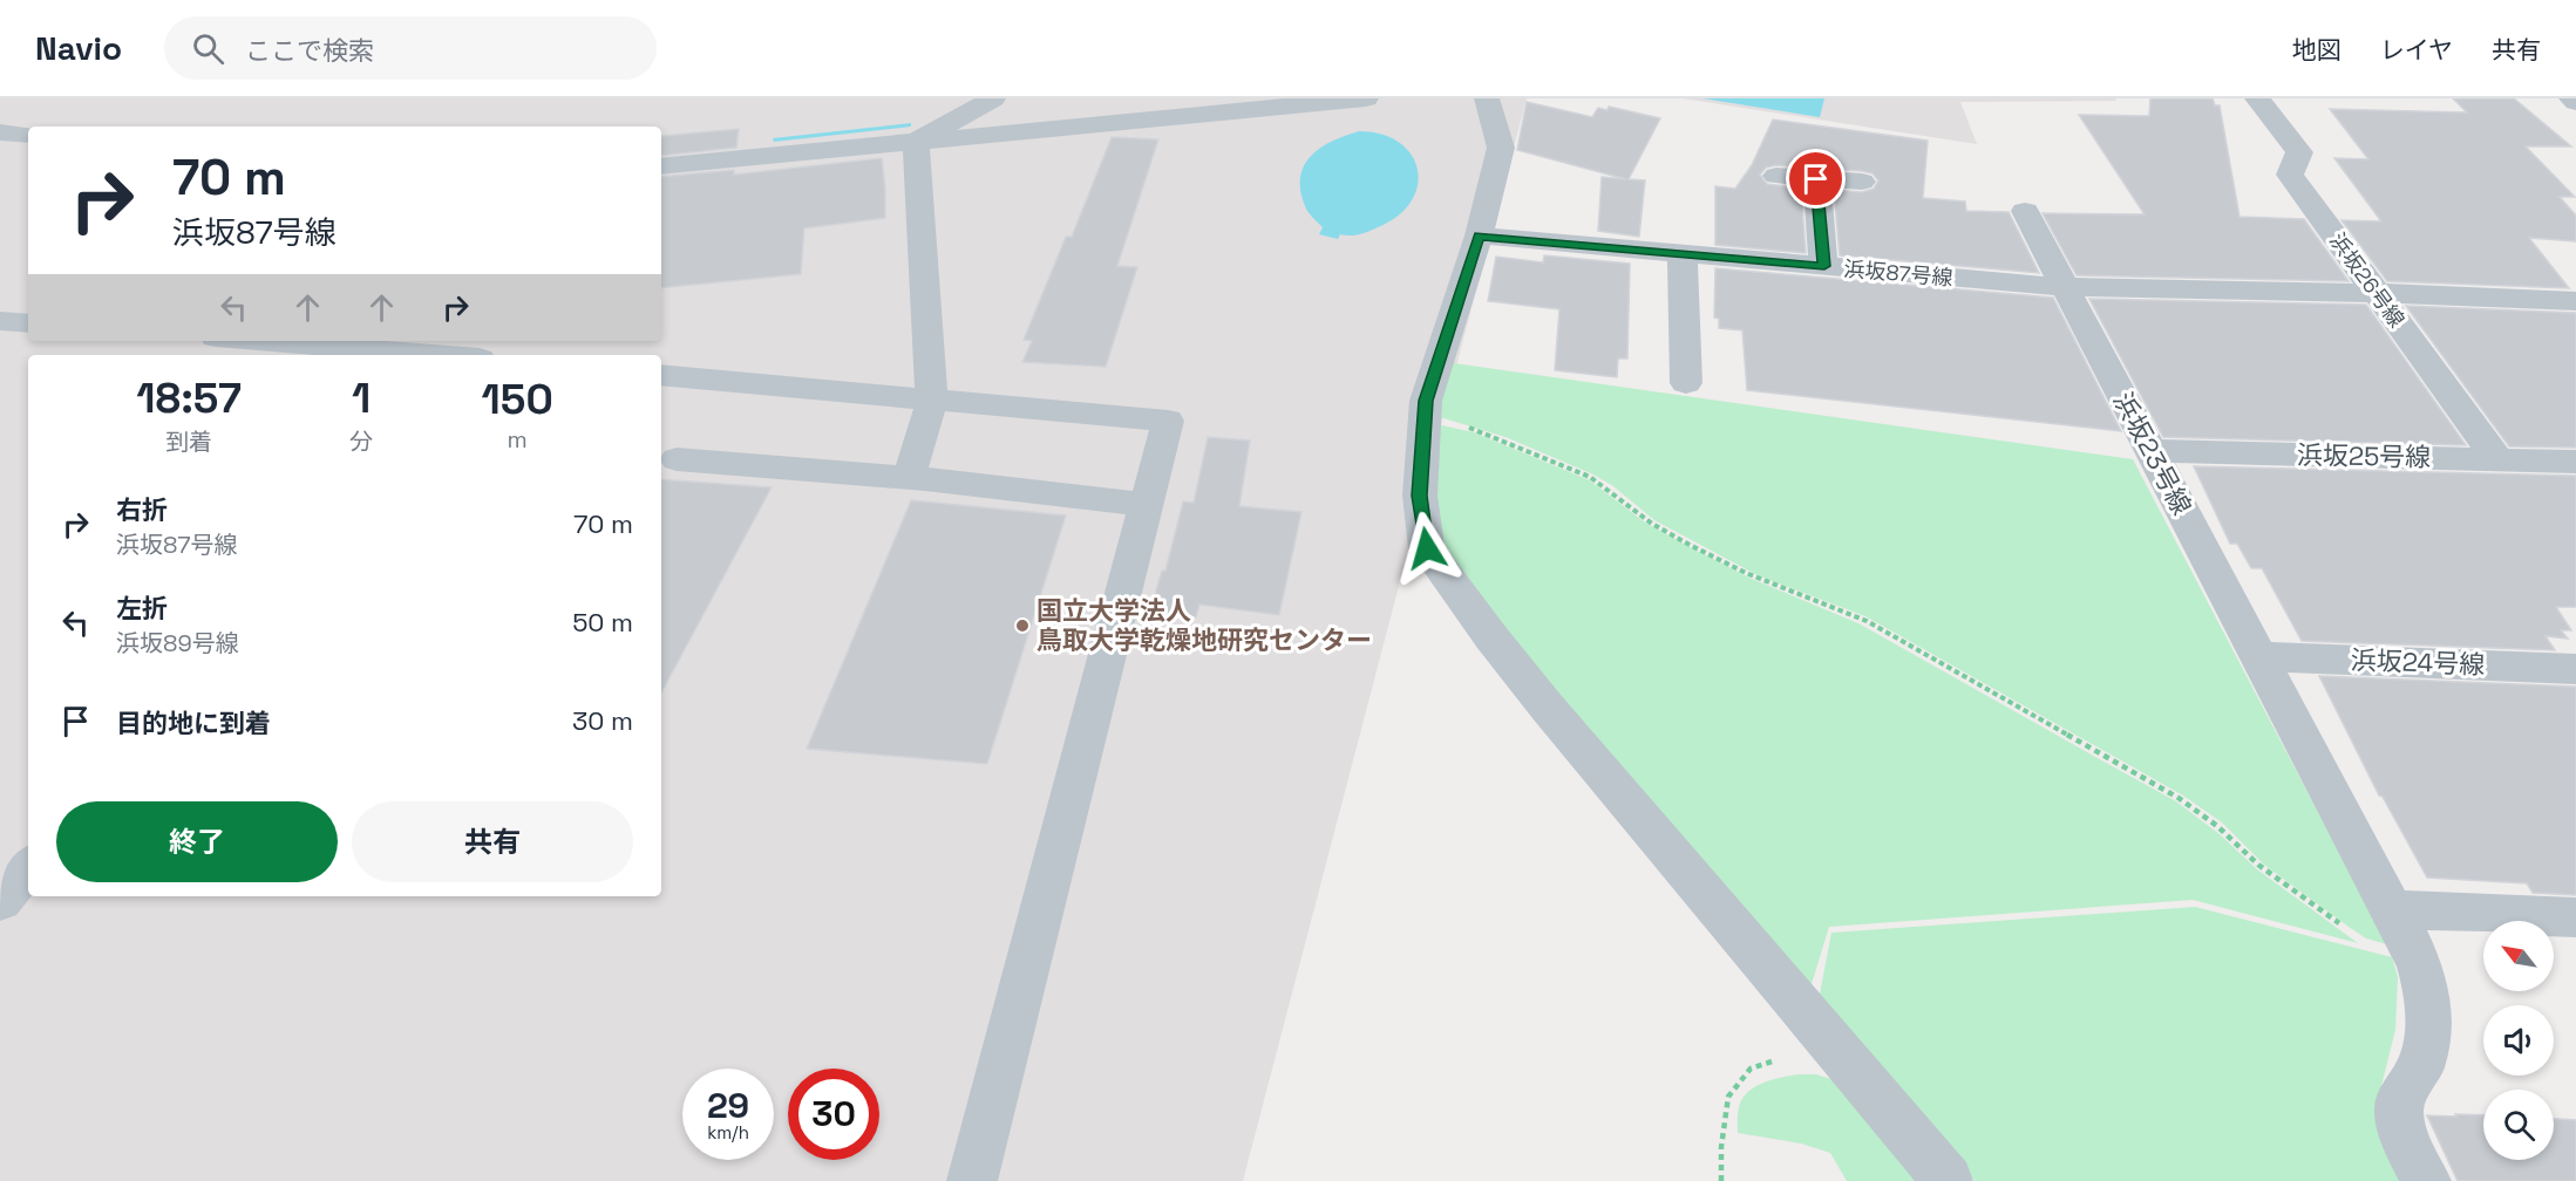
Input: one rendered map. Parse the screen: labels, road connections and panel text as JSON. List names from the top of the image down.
{
  "streets": {
    "street": [
      "浜坂87号線",
      "浜坂26号線",
      "浜坂23号線",
      "浜坂25号線",
      "浜坂24号線"
    ]
  },
  "crossings": [
    ["浜坂87号線", "浜坂23号線"],
    ["浜坂26号線", "浜坂25号線"],
    ["浜坂23号線", "浜坂25号線"],
    ["浜坂23号線", "浜坂24号線"]
  ],
  "places": ["国立大学法人 鳥取大学乾燥地研究センター"],
  "north": "top left",
  "page": {
    "header": "Navio",
    "search": "ここで検索",
    "nav": ["地図", "レイヤ", "共有"],
    "turn": ["70 m", "浜坂87号線"],
    "eta": [
      "18:57",
      "到着",
      "1",
      "分",
      "150",
      "m"
    ],
    "list": [
      {
        "name": "右折",
        "note": "浜坂87号線",
        "value": "70 m"
      },
      {
        "name": "左折",
        "note": "浜坂89号線",
        "value": "50 m"
      },
      {
        "name": "目的地に到着",
        "value": "30 m"
      }
    ],
    "buttons": ["終了", "共有"],
    "speed": "29 km/h",
    "limit": "30"
  }
}
